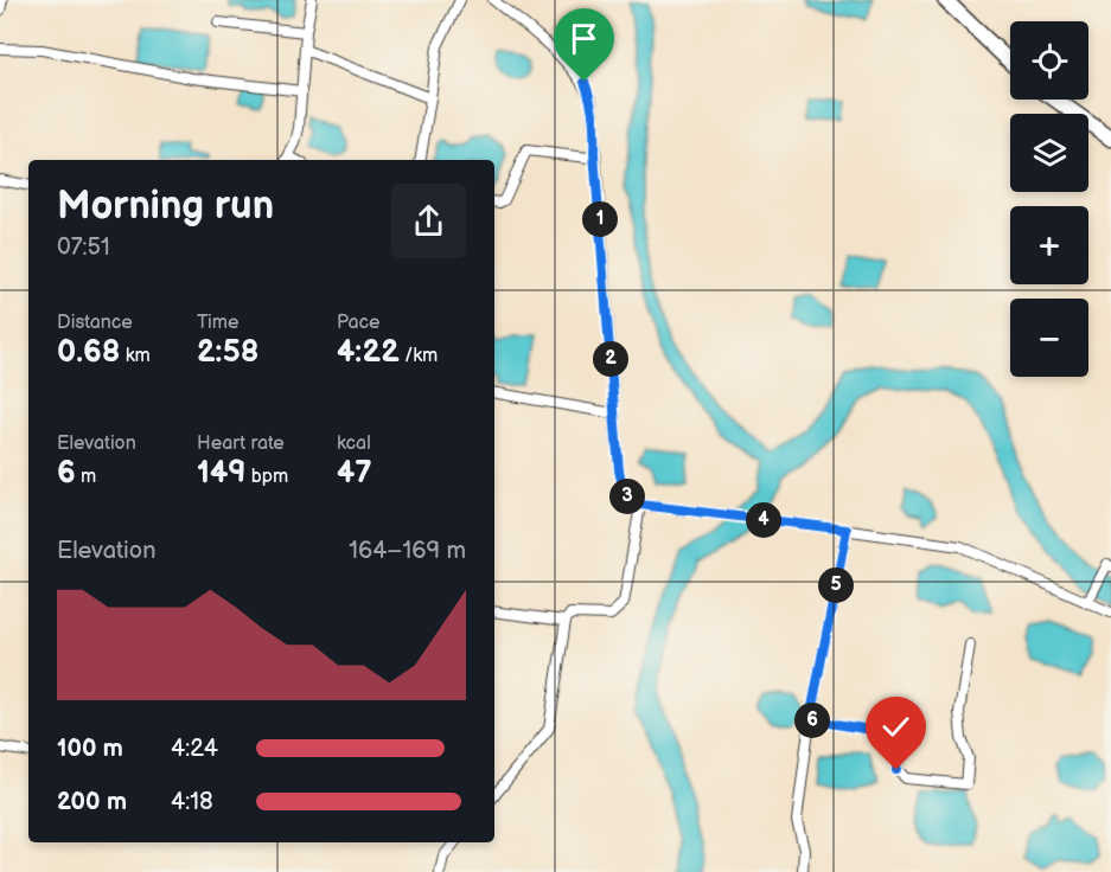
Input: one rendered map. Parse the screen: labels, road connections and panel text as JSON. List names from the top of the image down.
{
  "page": {
    "map_buttons": ["+", "−"],
    "heading": ["Morning run", "07:51"],
    "pins": [
      "1",
      "2",
      "3",
      "4",
      "5",
      "6"
    ],
    "stats": [
      ["Distance", "0.68 km"],
      ["Time", "2:58"],
      ["Pace", "4:22 /km"],
      ["Elevation", "6 m"],
      ["Heart rate", "149 bpm"],
      ["kcal", "47"]
    ],
    "chart": ["Elevation", "164–169 m"],
    "list": [
      {
        "name": "100 m",
        "note": "4:24"
      },
      {
        "name": "200 m",
        "note": "4:18"
      }
    ]
  }
}
